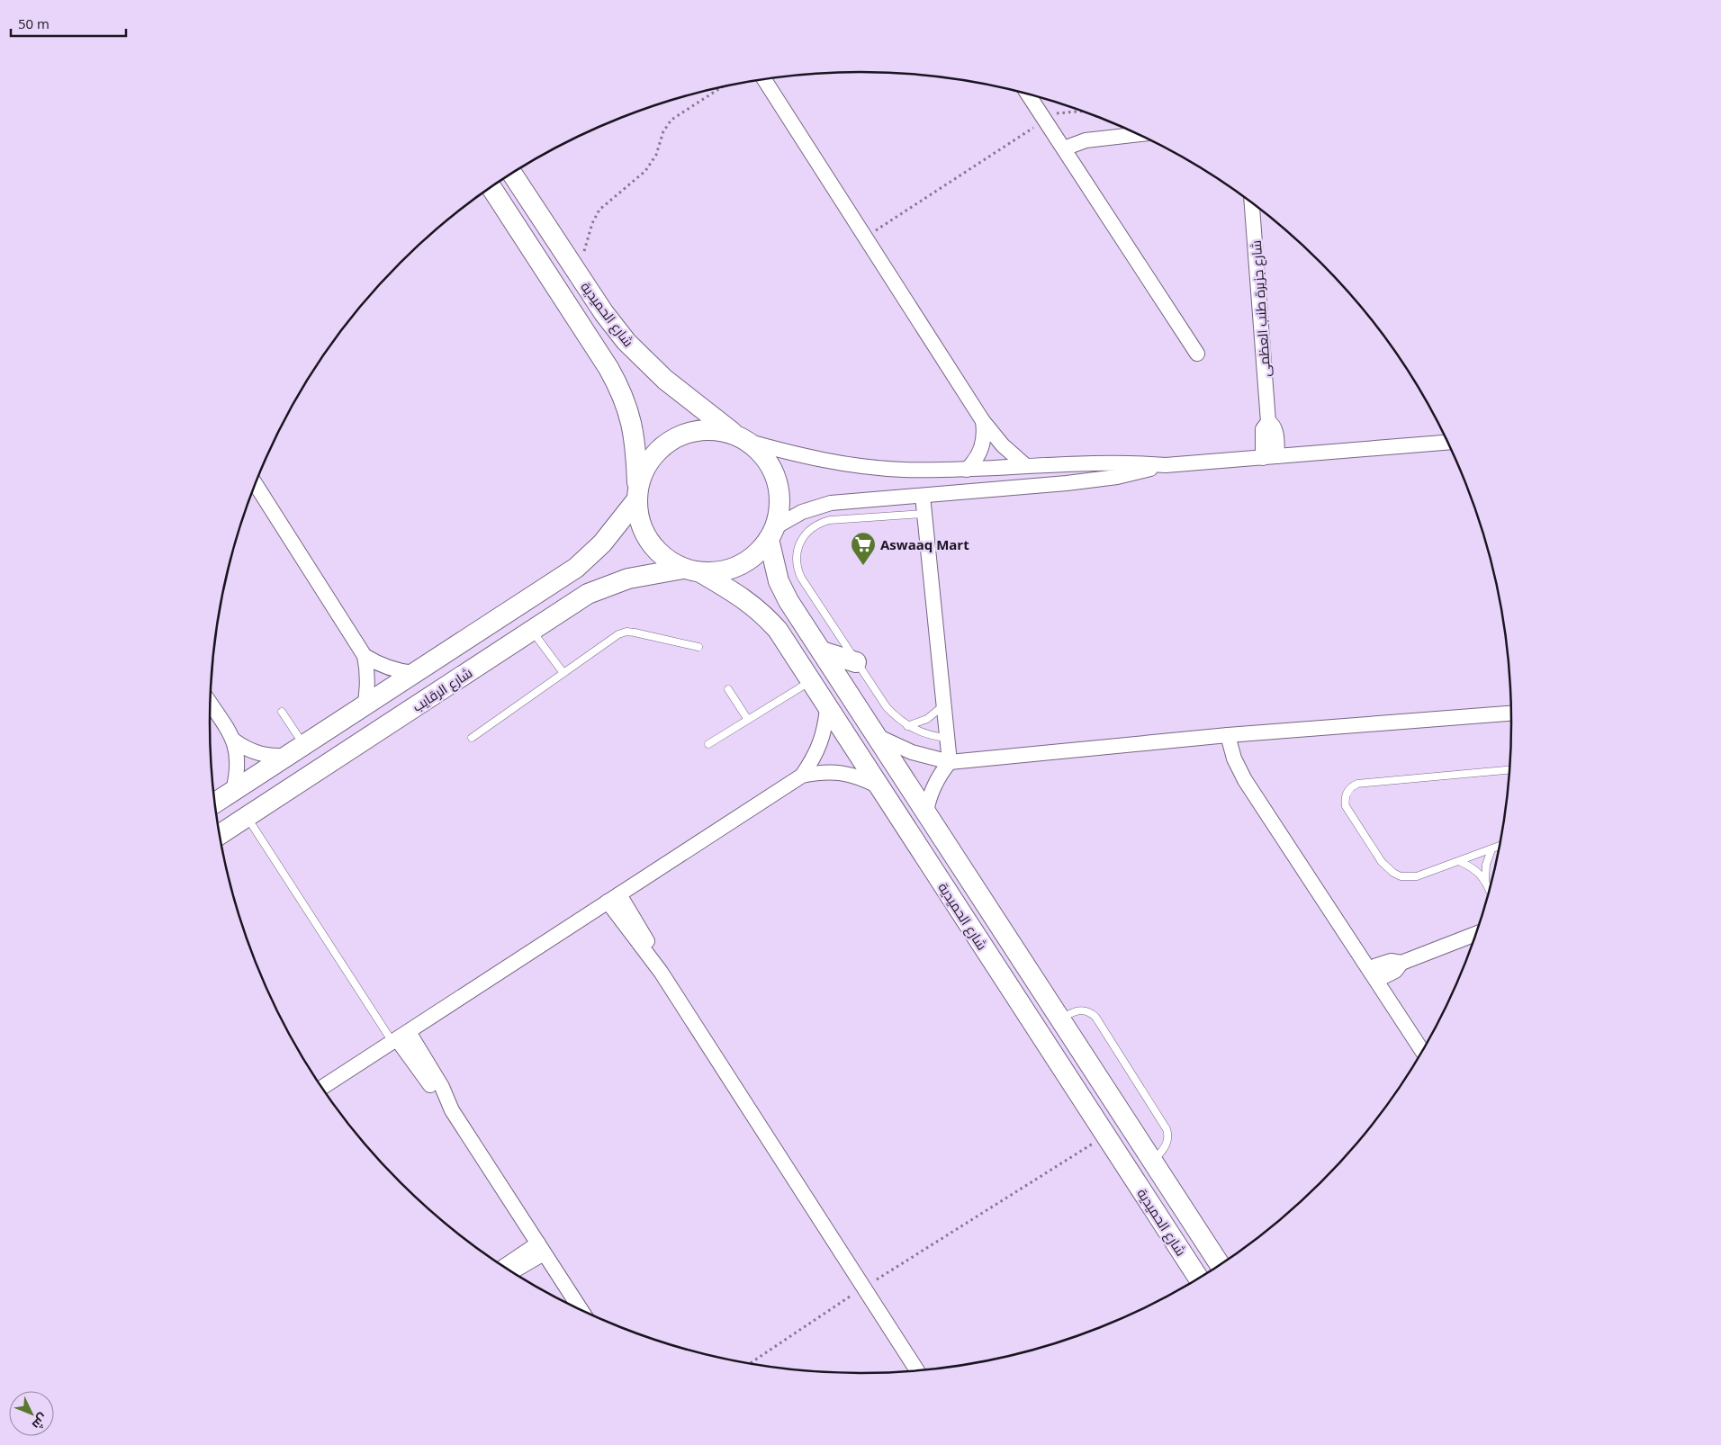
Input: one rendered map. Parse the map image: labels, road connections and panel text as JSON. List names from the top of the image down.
{
  "streets": {
    "street": ["شارع جزيرة طنب العظمى", "شارع الحميدية", "شارع الرقايب"]
  },
  "crossings": [
    ["شارع الحميدية", "شارع الرقايب"]
  ],
  "places": {
    "supermarket": ["Aswaaq Mart"]
  },
  "scale_bar": "50 m",
  "north": "bottom right"
}
